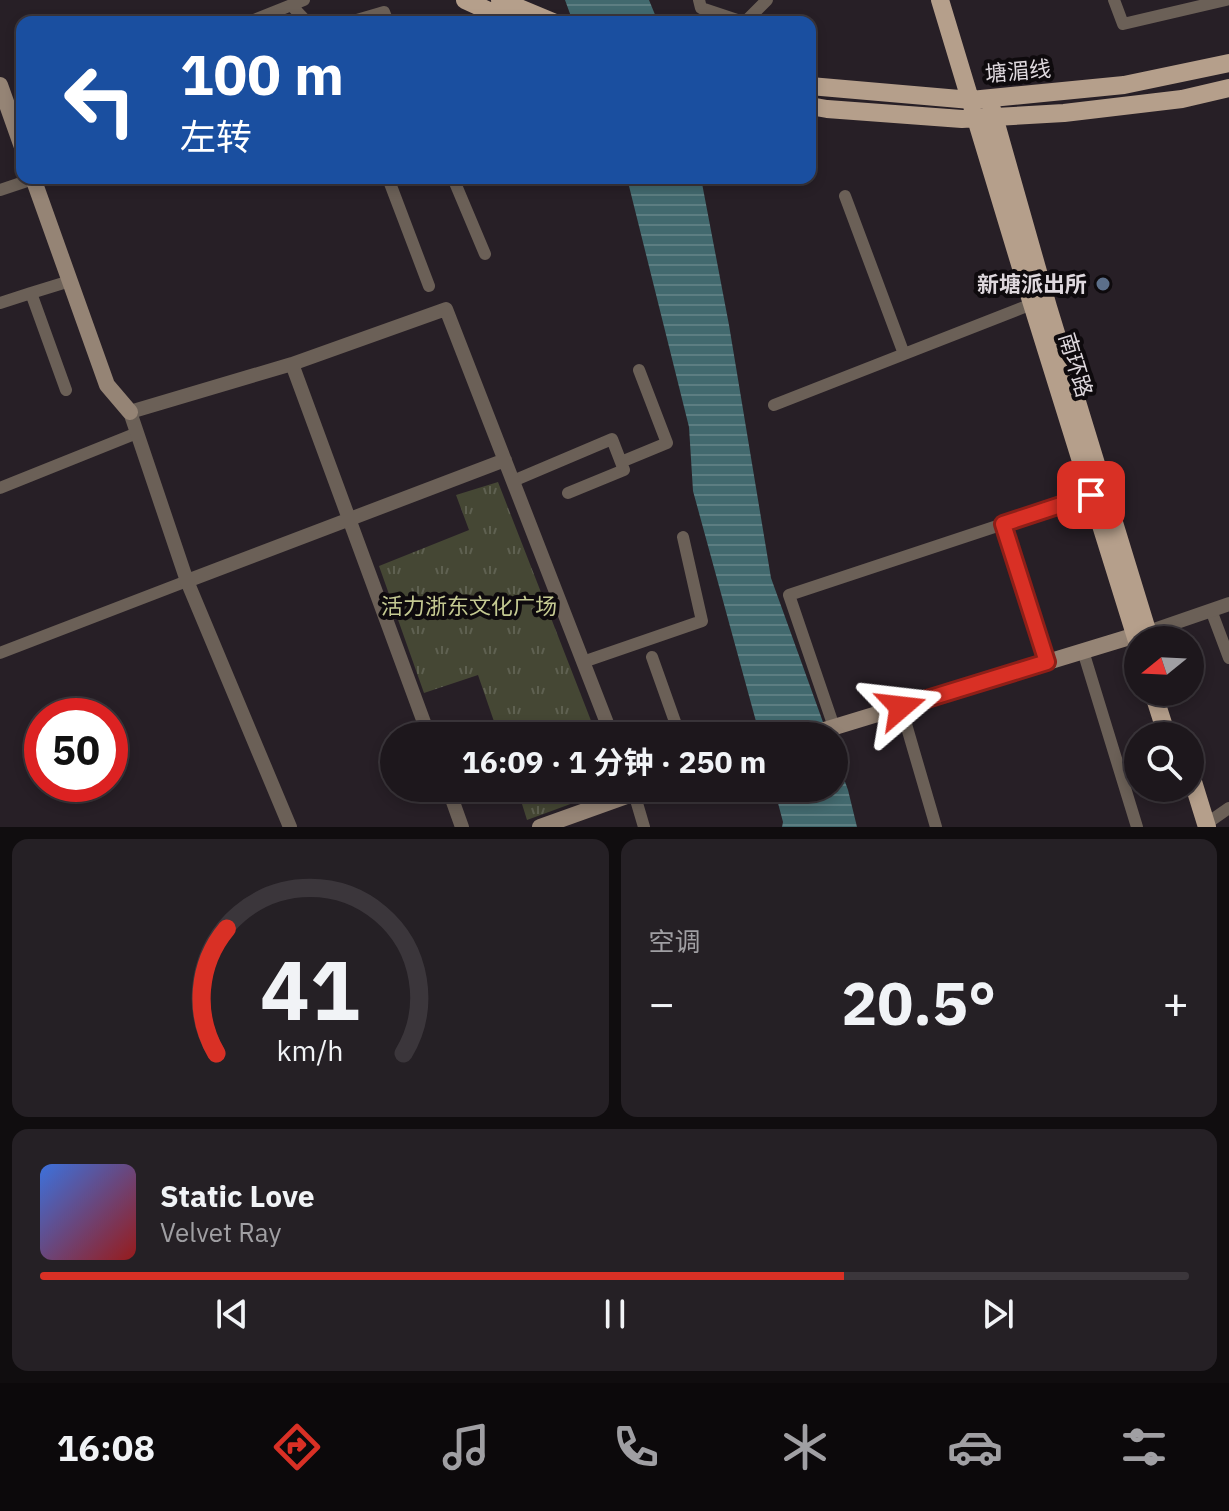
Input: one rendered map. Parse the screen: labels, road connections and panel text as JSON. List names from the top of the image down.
{
  "streets": {
    "main road": ["塘湄线", "南环路"]
  },
  "crossings": [
    ["塘湄线", "南环路"]
  ],
  "parks": ["活力浙东文化广场"],
  "places": ["新塘派出所"],
  "north": "left",
  "page": {
    "turn": ["100 m", "左转"],
    "limit": "50",
    "trip": "16:09 · 1 分钟 · 250 m",
    "tile": "空调",
    "heat": ["−", "20.5°", "+"],
    "song": ["Static Love", "Velvet Ray"],
    "tabs": "16:08",
    "gauge": ["41", "km/h"]
  }
}
